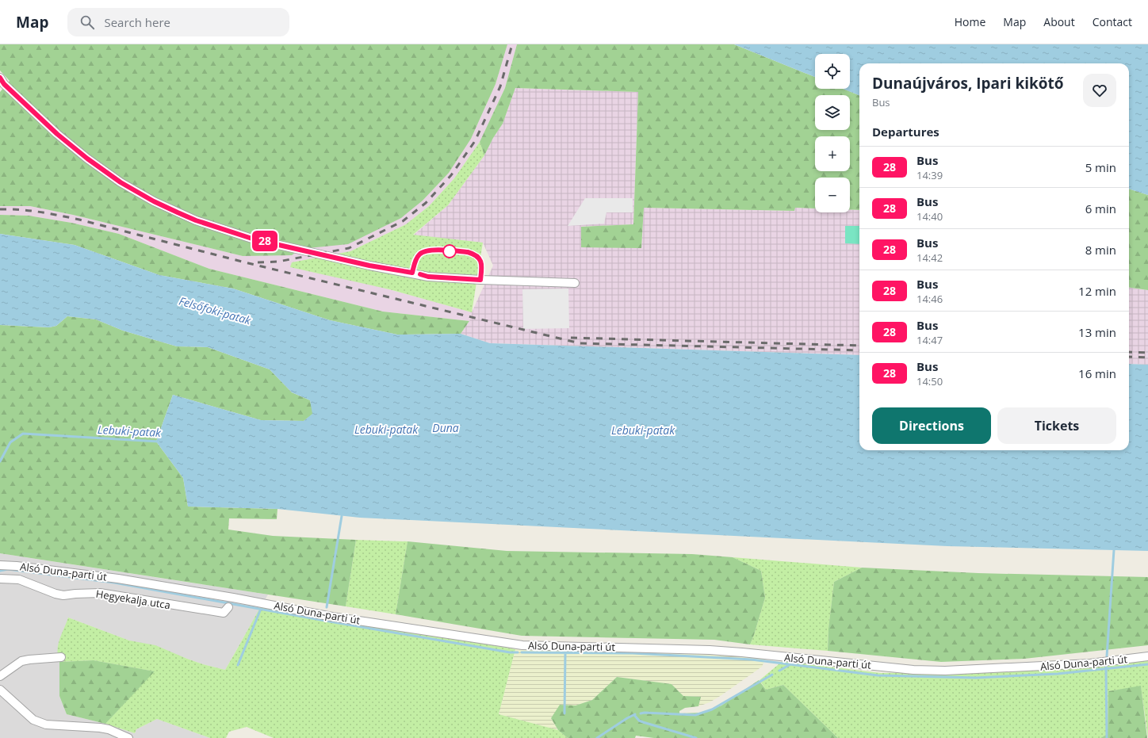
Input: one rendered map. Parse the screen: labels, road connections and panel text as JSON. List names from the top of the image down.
{
  "streets": {
    "street": ["Alsó Duna-parti út", "Hegyekalja utca"]
  },
  "water": ["Felsőfoki-patak", "Duna", "Lebuki-patak"],
  "lines": ["bus line 28"],
  "page": {
    "header": "Map",
    "search": "Search here",
    "nav": [
      "Home",
      "Map",
      "About",
      "Contact"
    ],
    "on_map": "28",
    "map_buttons": ["+", "−"],
    "heading": [
      ["Dunaújváros, Ipari kikötő", "Bus"],
      "Departures"
    ],
    "list": [
      {
        "mark": "28",
        "name": "Bus",
        "note": "14:39",
        "value": "5 min"
      },
      {
        "mark": "28",
        "name": "Bus",
        "note": "14:40",
        "value": "6 min"
      },
      {
        "mark": "28",
        "name": "Bus",
        "note": "14:42",
        "value": "8 min"
      },
      {
        "mark": "28",
        "name": "Bus",
        "note": "14:46",
        "value": "12 min"
      },
      {
        "mark": "28",
        "name": "Bus",
        "note": "14:47",
        "value": "13 min"
      },
      {
        "mark": "28",
        "name": "Bus",
        "note": "14:50",
        "value": "16 min"
      }
    ],
    "buttons": ["Directions", "Tickets"]
  }
}
